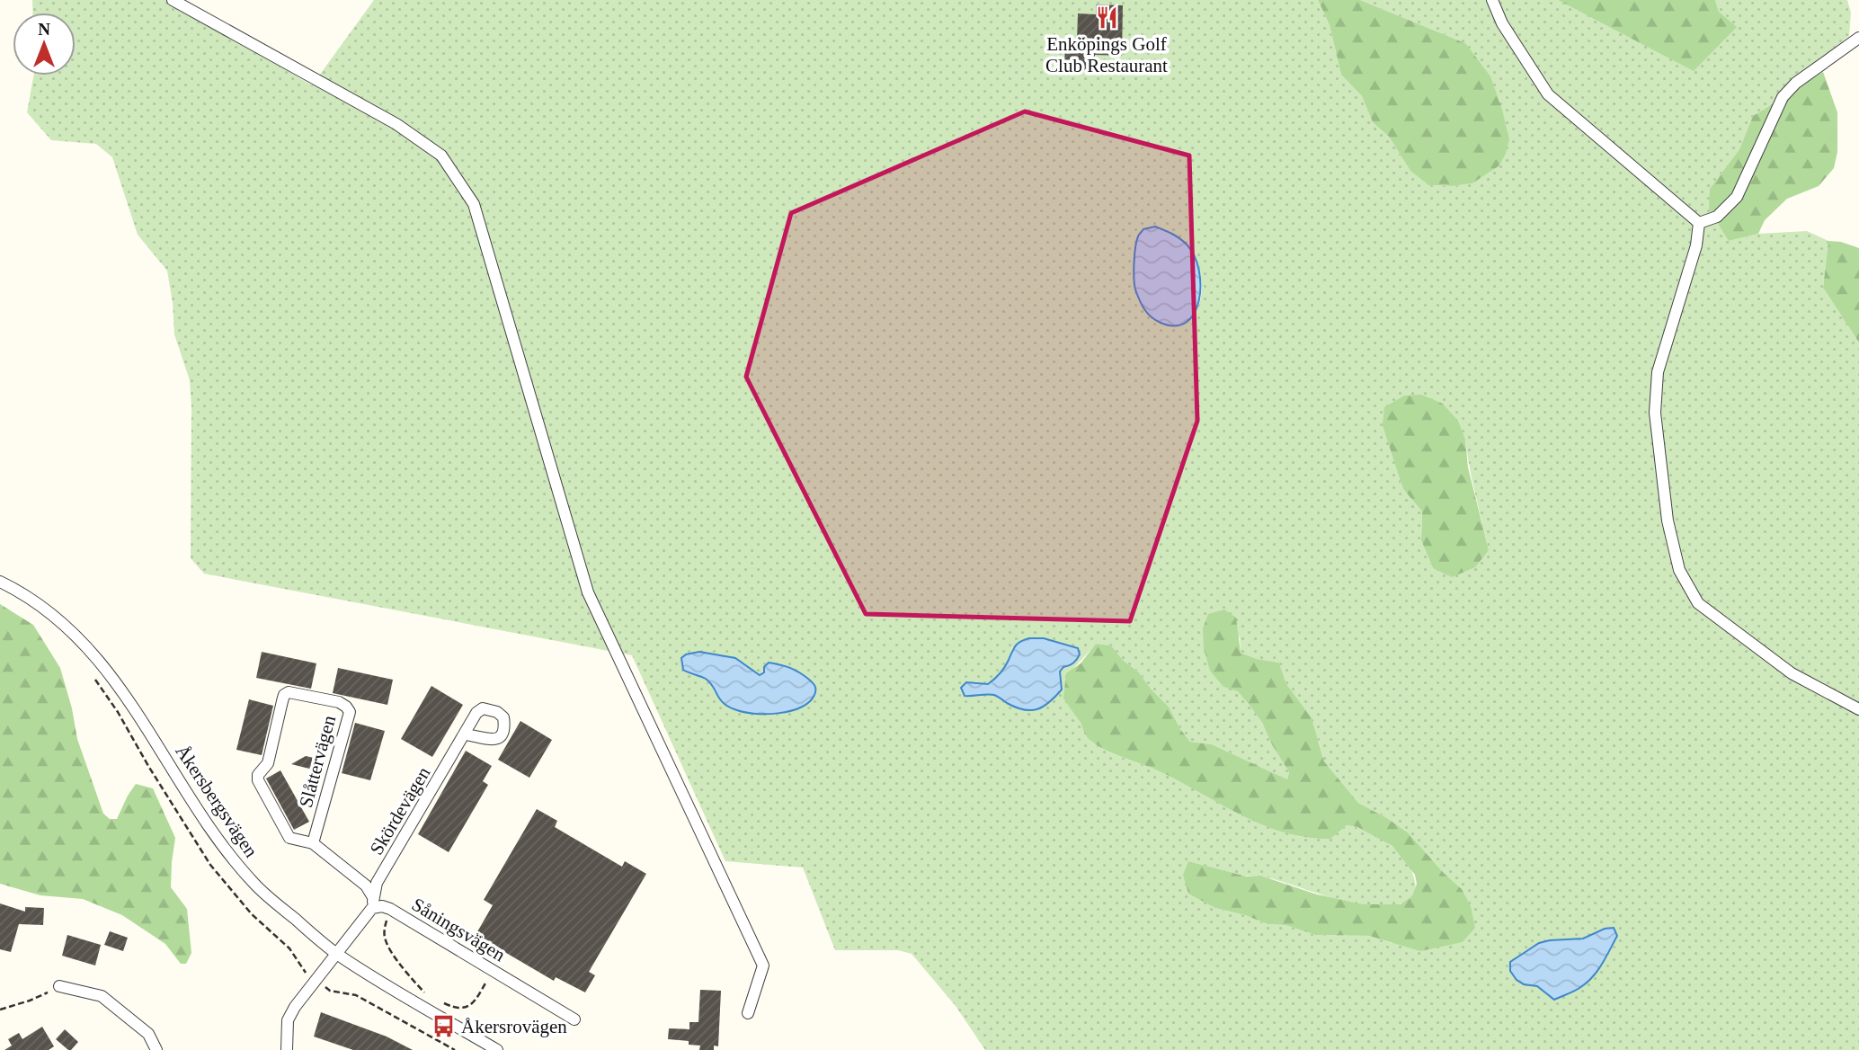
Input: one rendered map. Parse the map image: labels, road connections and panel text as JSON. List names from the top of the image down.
{
  "streets": {
    "street": [
      "Slåttervägen",
      "Åkersbergsvägen",
      "Skördevägen",
      "Såningsvägen"
    ]
  },
  "crossings": [
    ["Slåttervägen", "Skördevägen"],
    ["Slåttervägen", "Såningsvägen"],
    ["Skördevägen", "Såningsvägen"]
  ],
  "places": {
    "restaurant": ["Enköpings Golf Club Restaurant"],
    "bus stop": ["Åkersrovägen"]
  },
  "north": "top"
}
